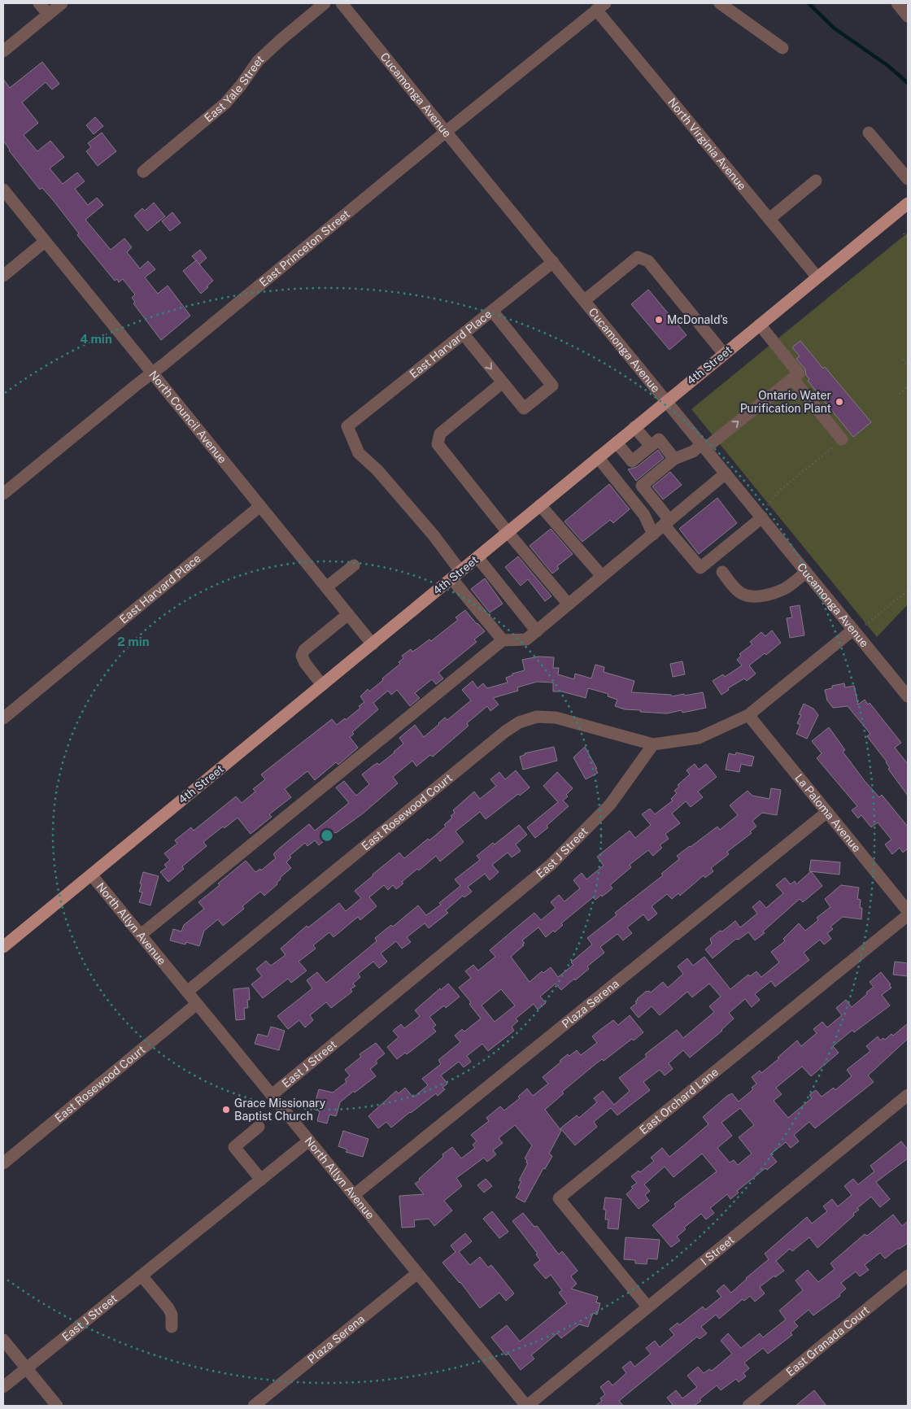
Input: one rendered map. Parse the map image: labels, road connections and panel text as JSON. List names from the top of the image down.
{
  "streets": {
    "main road": ["4th Street"],
    "street": [
      "East Yale Street",
      "Cucamonga Avenue",
      "North Virginia Avenue",
      "East Princeton Street",
      "East Harvard Place",
      "North Council Avenue",
      "East Rosewood Court",
      "La Paloma Avenue",
      "East J Street",
      "North Allyn Avenue",
      "Plaza Serena",
      "East Orchard Lane",
      "I Street",
      "East Granada Court"
    ]
  },
  "crossings": [
    ["Cucamonga Avenue", "East Princeton Street"],
    ["Cucamonga Avenue", "East Harvard Place"],
    ["Cucamonga Avenue", "4th Street"],
    ["North Virginia Avenue", "East Princeton Street"],
    ["North Virginia Avenue", "4th Street"],
    ["East Princeton Street", "North Council Avenue"],
    ["East Harvard Place", "4th Street"],
    ["East Harvard Place", "North Council Avenue"],
    ["4th Street", "North Council Avenue"],
    ["4th Street", "North Allyn Avenue"],
    ["East Rosewood Court", "East J Street"],
    ["East Rosewood Court", "North Allyn Avenue"],
    ["La Paloma Avenue", "Plaza Serena"],
    ["East J Street", "North Allyn Avenue"],
    ["North Allyn Avenue", "Plaza Serena"],
    ["North Allyn Avenue", "I Street"],
    ["East Orchard Lane", "I Street"]
  ],
  "places": ["McDonald's", "Ontario Water Purification Plant", "Grace Missionary Baptist Church"],
  "rings": ["4 min", "2 min"]
}
